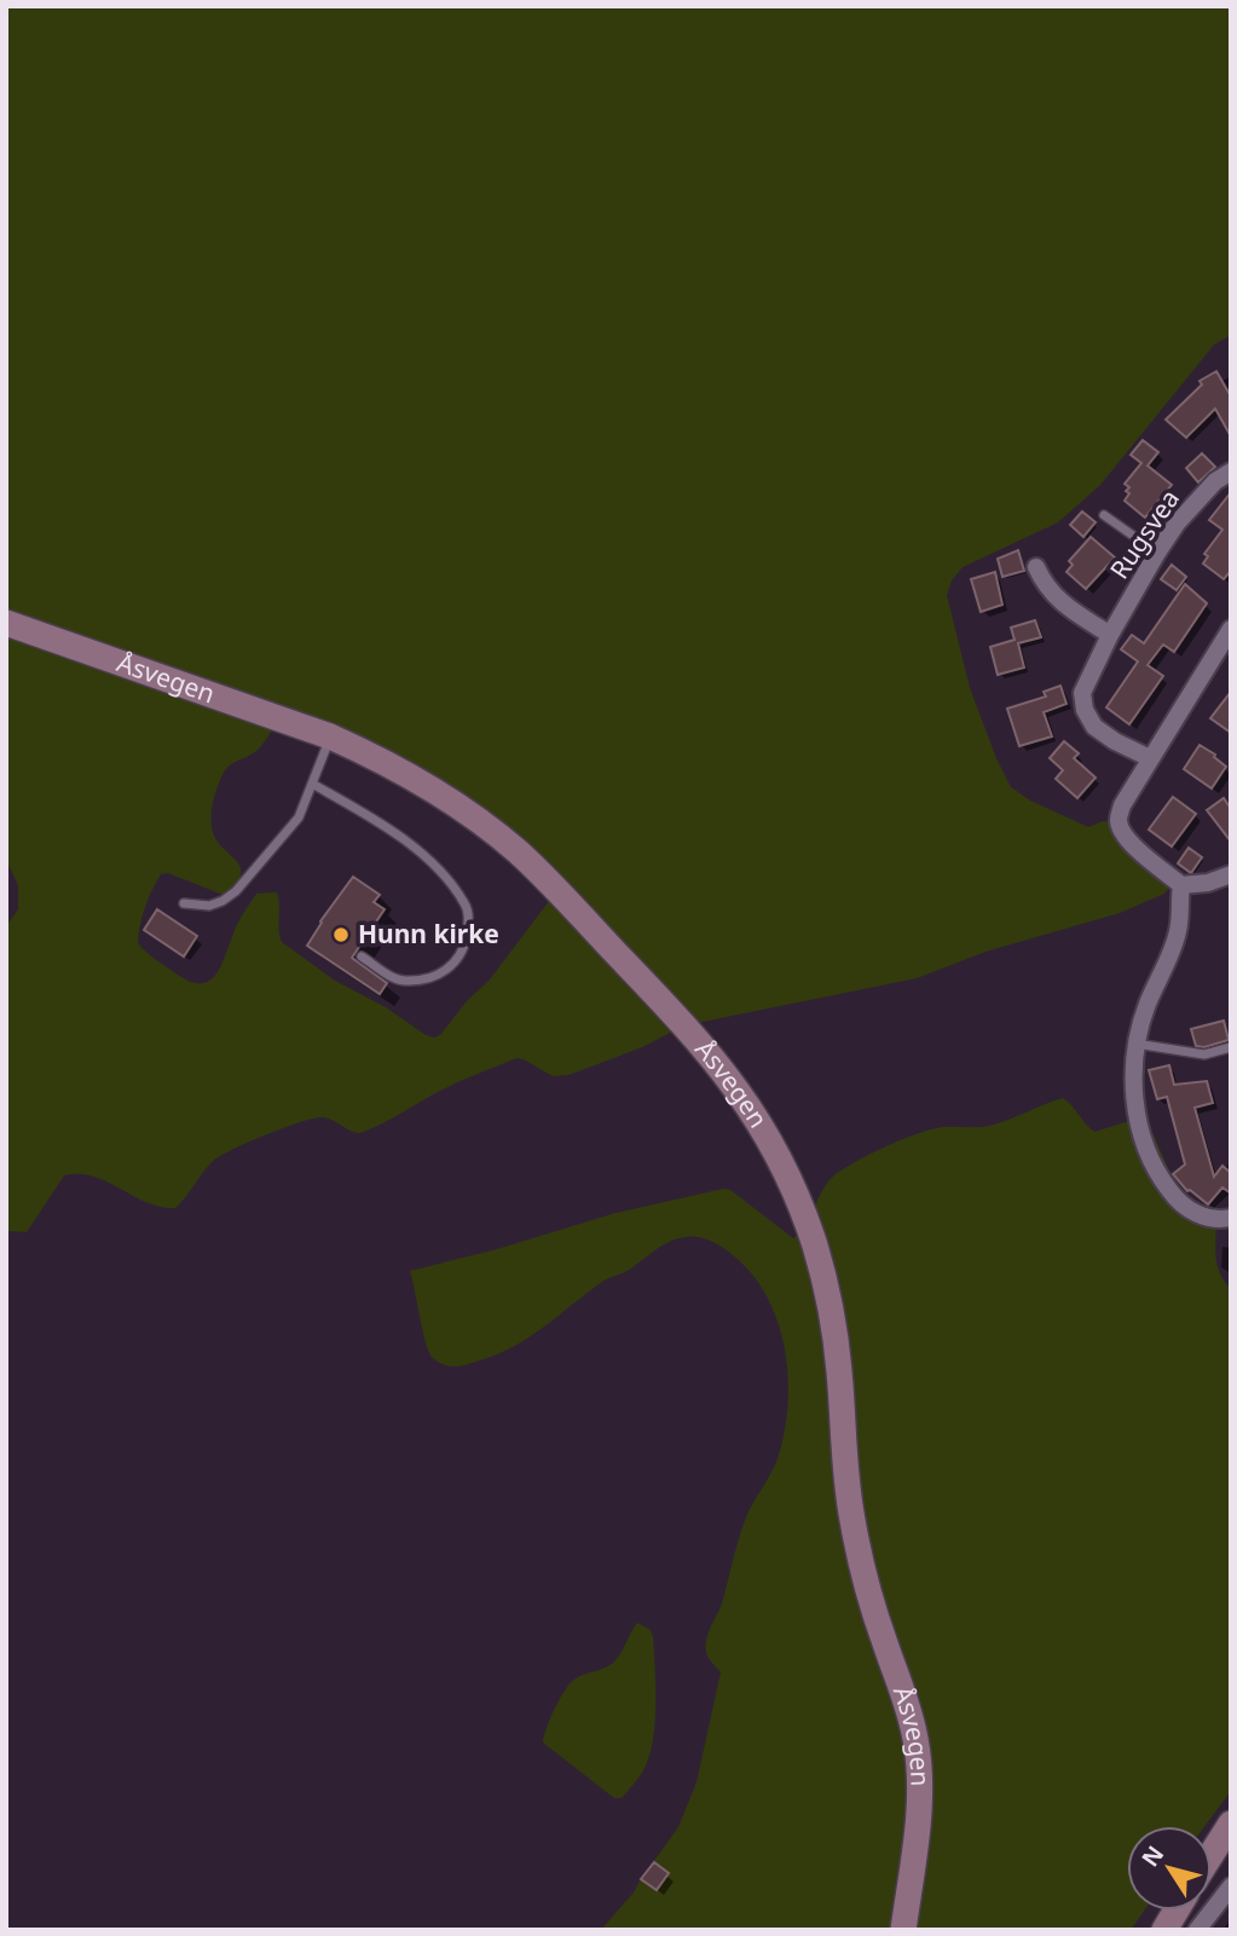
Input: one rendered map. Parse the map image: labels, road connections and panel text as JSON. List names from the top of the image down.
{
  "streets": {
    "main road": ["Åsvegen"],
    "street": ["Rugsvea"]
  },
  "places": ["Hunn kirke"],
  "north": "top left"
}
